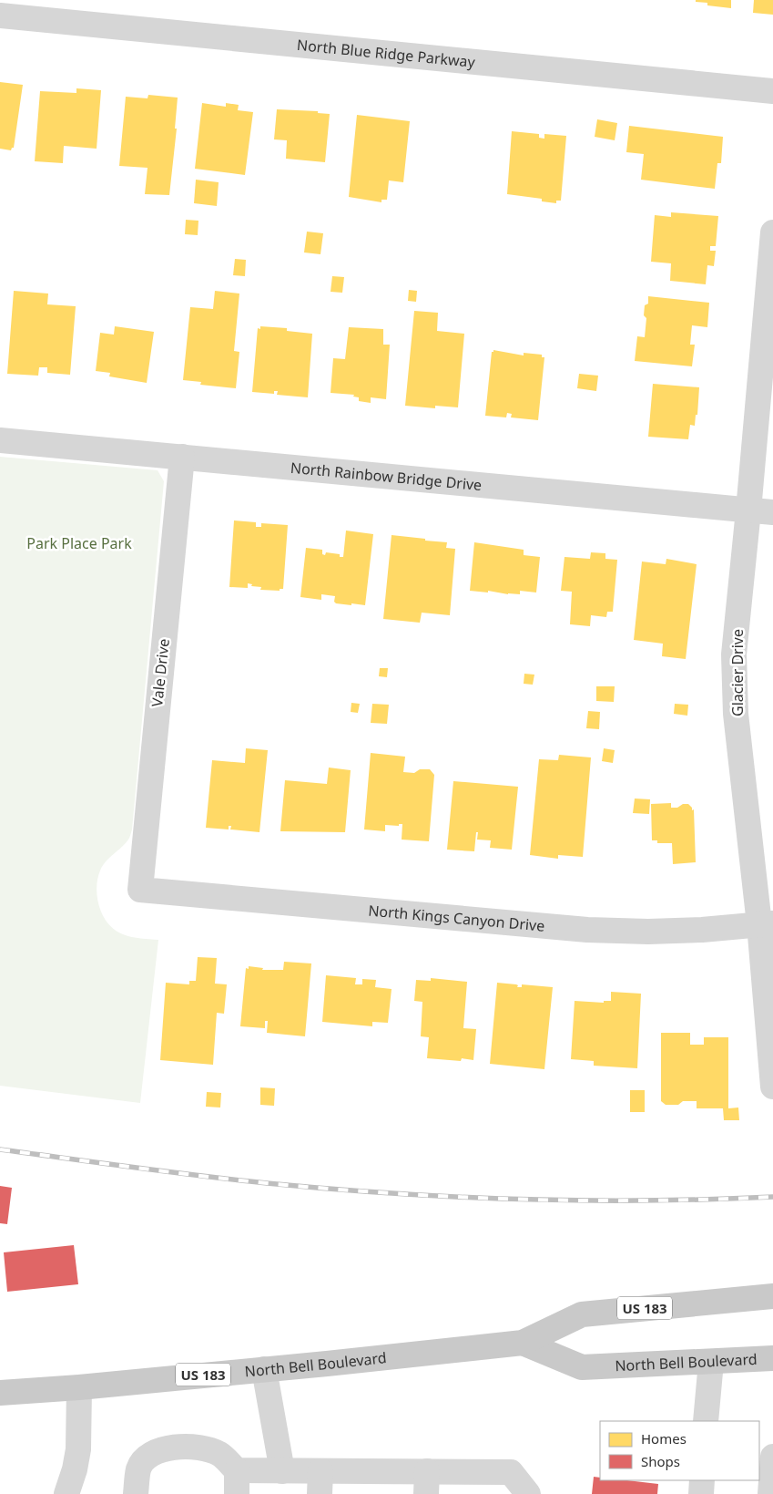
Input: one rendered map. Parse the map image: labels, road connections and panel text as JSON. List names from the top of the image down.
{
  "streets": {
    "main road": ["US 183", "North Bell Boulevard"],
    "street": [
      "North Blue Ridge Parkway",
      "North Rainbow Bridge Drive",
      "Vale Drive",
      "Glacier Drive",
      "North Kings Canyon Drive"
    ]
  },
  "crossings": [
    ["North Rainbow Bridge Drive", "Vale Drive"],
    ["North Rainbow Bridge Drive", "Glacier Drive"],
    ["Vale Drive", "North Kings Canyon Drive"],
    ["Glacier Drive", "North Kings Canyon Drive"]
  ],
  "parks": ["Park Place Park"],
  "legend": ["Homes", "Shops"]
}
